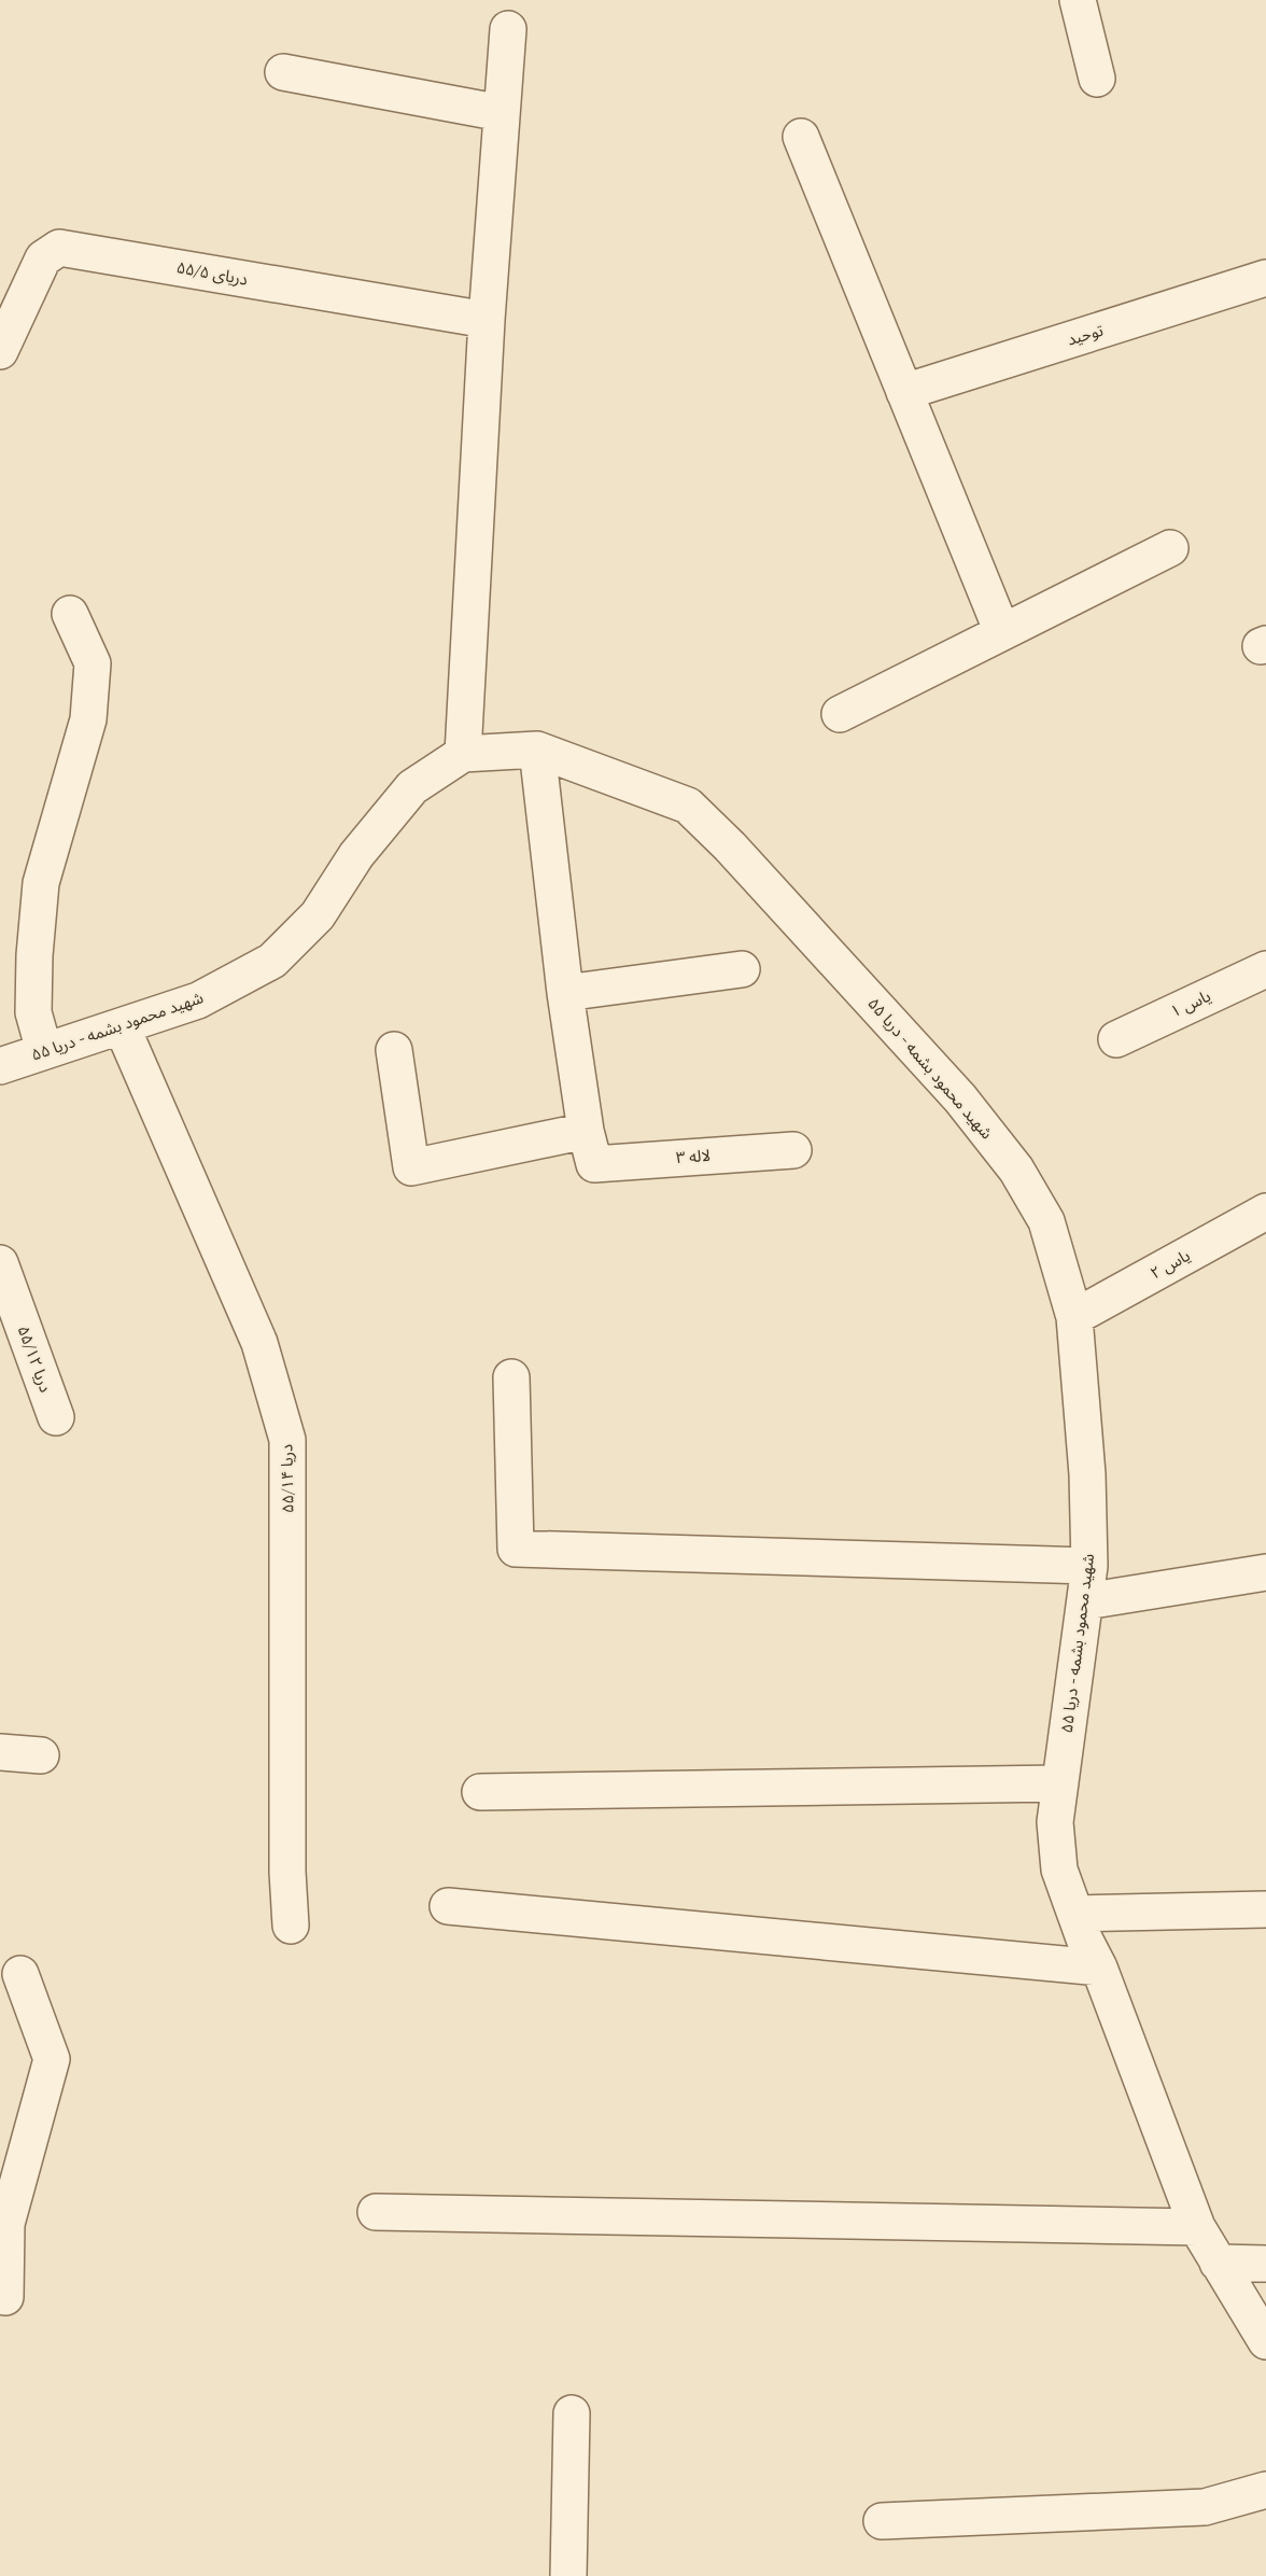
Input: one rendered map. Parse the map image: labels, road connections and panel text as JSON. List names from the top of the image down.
{
  "streets": {
    "street": [
      "دریای ۵۵/۵",
      "توحید",
      "یاس ۱",
      "شهید محمود بشمه - دریا ۵۵",
      "لاله ۳",
      "یاس ۲",
      "دریا ۵۵/۱۲",
      "دریا ۵۵/۱۴"
    ]
  },
  "crossings": [
    ["شهید محمود بشمه - دریا ۵۵", "یاس ۲"],
    ["شهید محمود بشمه - دریا ۵۵", "دریا ۵۵/۱۴"]
  ]
}
